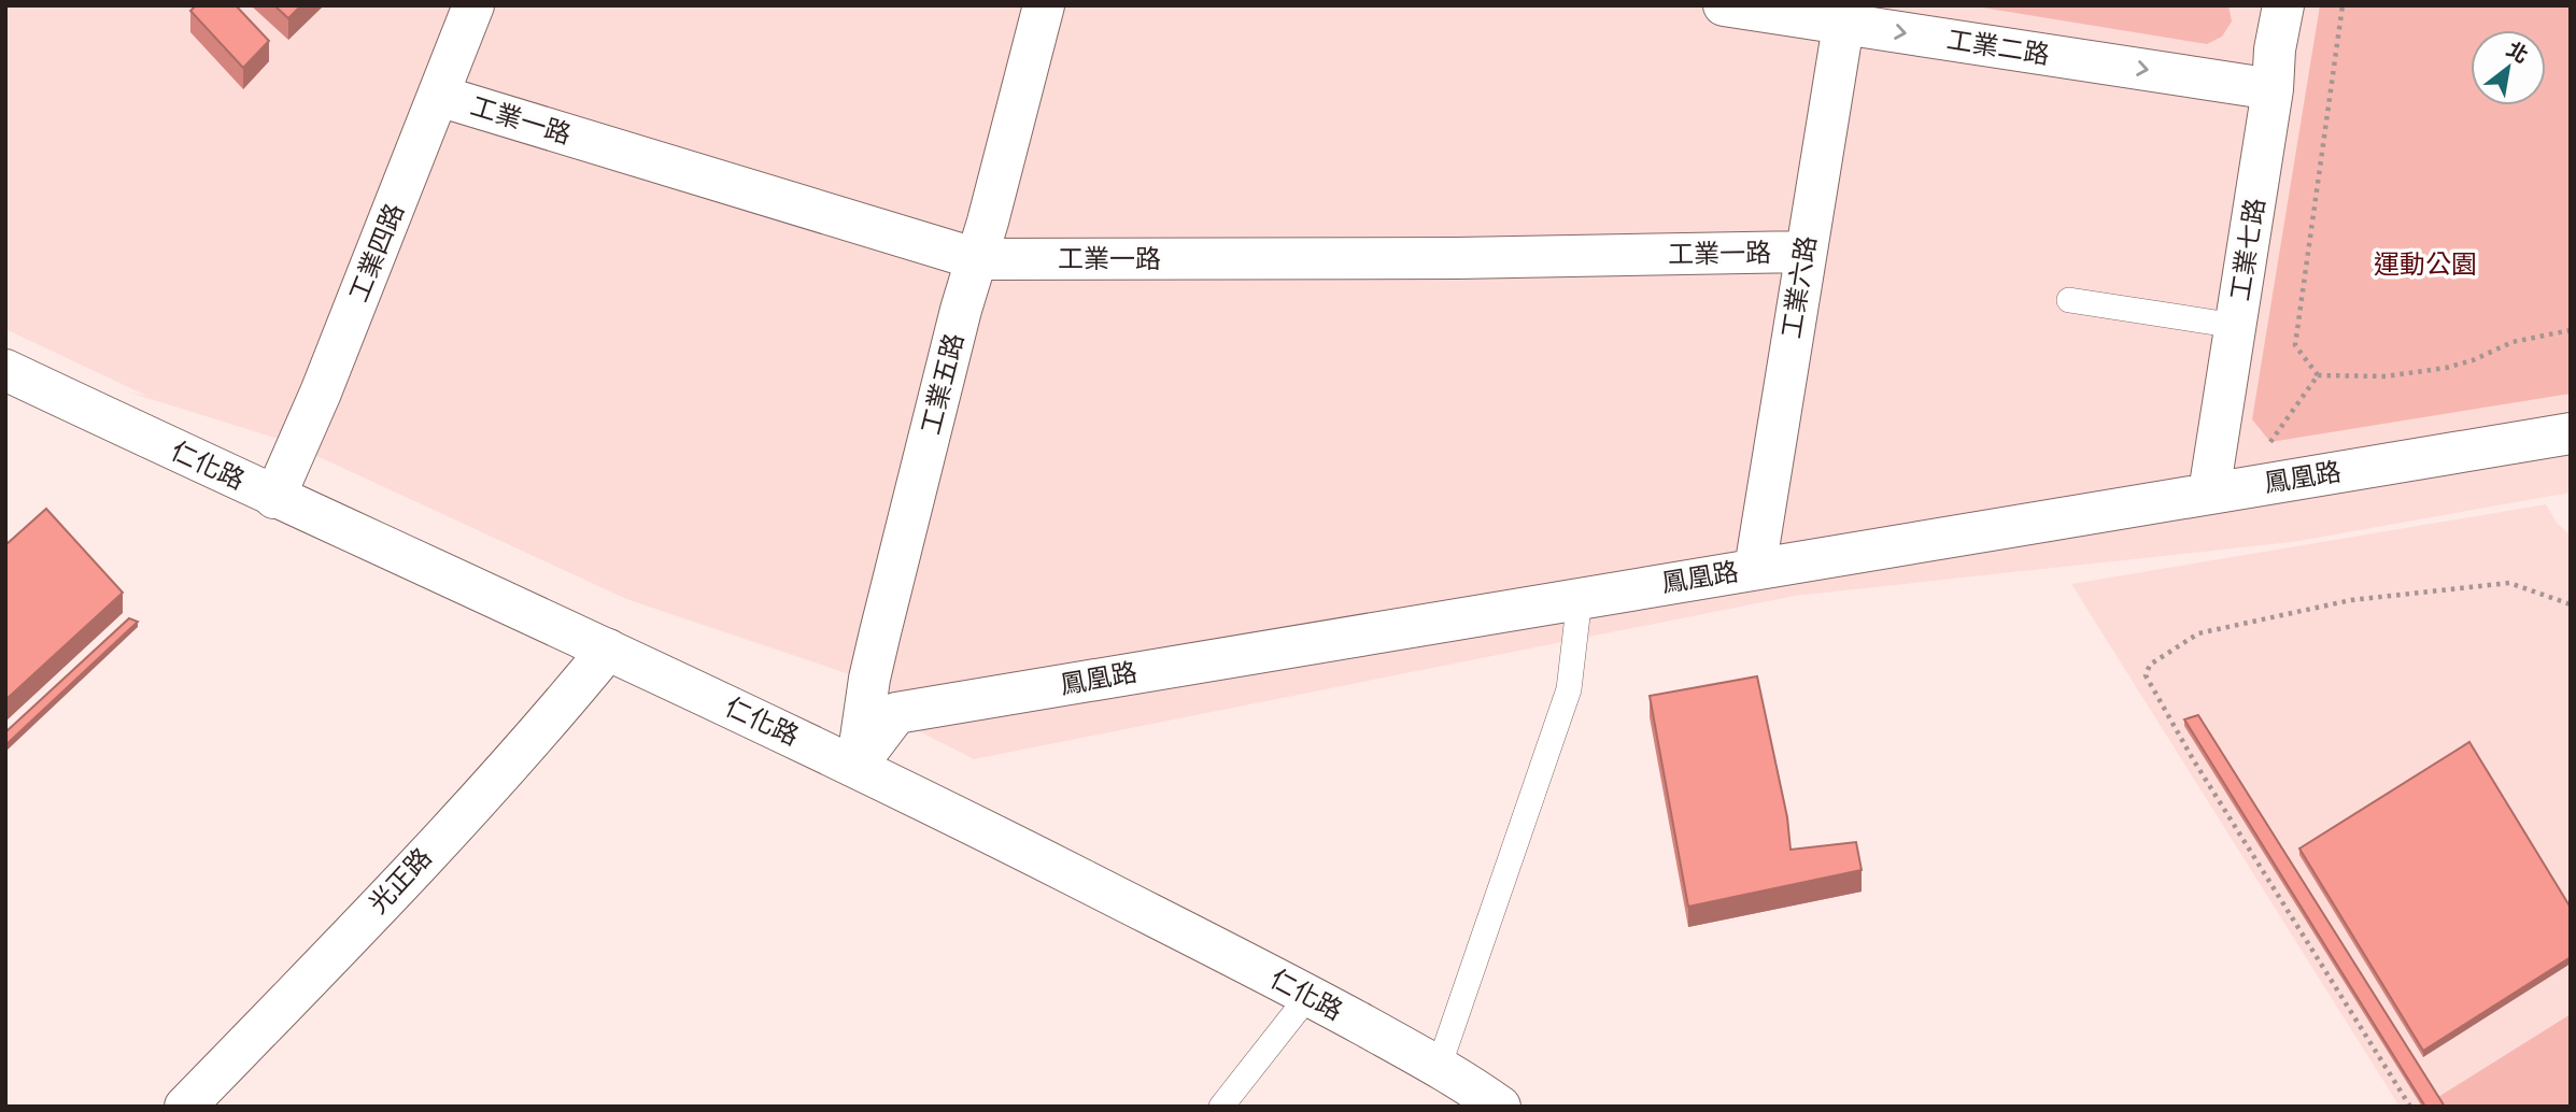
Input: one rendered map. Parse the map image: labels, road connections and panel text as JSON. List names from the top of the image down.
{
  "streets": {
    "street": [
      "工業二路",
      "工業一路",
      "工業七路",
      "工業四路",
      "工業六路",
      "工業五路",
      "仁化路",
      "鳳凰路",
      "光正路"
    ]
  },
  "crossings": [
    ["工業二路", "工業七路"],
    ["工業二路", "工業六路"],
    ["工業一路", "工業四路"],
    ["工業一路", "工業六路"],
    ["工業一路", "工業五路"],
    ["工業七路", "鳳凰路"],
    ["工業四路", "仁化路"],
    ["工業六路", "鳳凰路"],
    ["工業五路", "仁化路"],
    ["工業五路", "鳳凰路"],
    ["仁化路", "鳳凰路"],
    ["仁化路", "光正路"]
  ],
  "one_way": ["工業二路"],
  "parks": ["運動公園"],
  "north": "top right"
}
